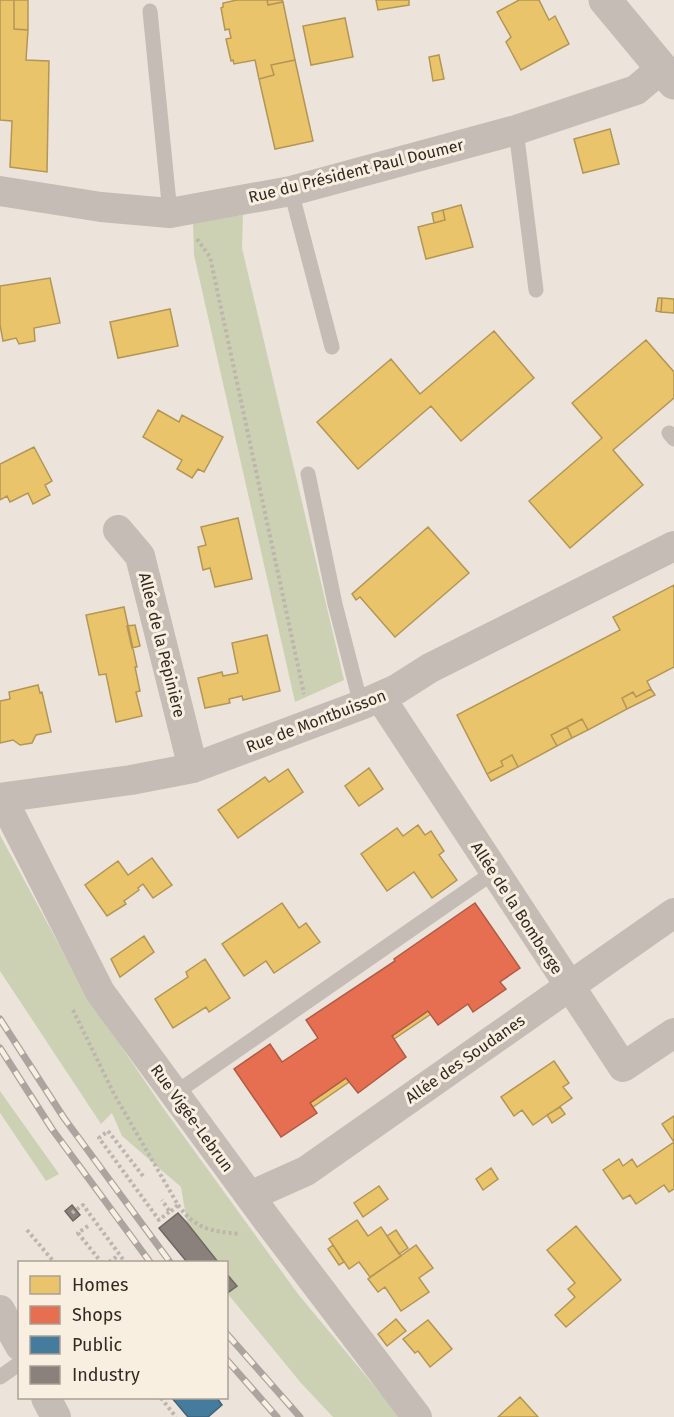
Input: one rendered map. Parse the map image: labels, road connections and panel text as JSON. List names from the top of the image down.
{
  "streets": {
    "street": [
      "Rue du Président Paul Doumer",
      "Allée de la Pépinière",
      "Rue de Montbuisson",
      "Allée de la Bomberge",
      "Allée des Soudanes",
      "Rue Vigée-Lebrun"
    ]
  },
  "crossings": [
    ["Allée de la Pépinière", "Rue de Montbuisson"],
    ["Rue de Montbuisson", "Allée de la Bomberge"],
    ["Rue de Montbuisson", "Rue Vigée-Lebrun"],
    ["Allée de la Bomberge", "Allée des Soudanes"],
    ["Allée des Soudanes", "Rue Vigée-Lebrun"]
  ],
  "legend": [
    "Homes",
    "Shops",
    "Public",
    "Industry"
  ]
}
